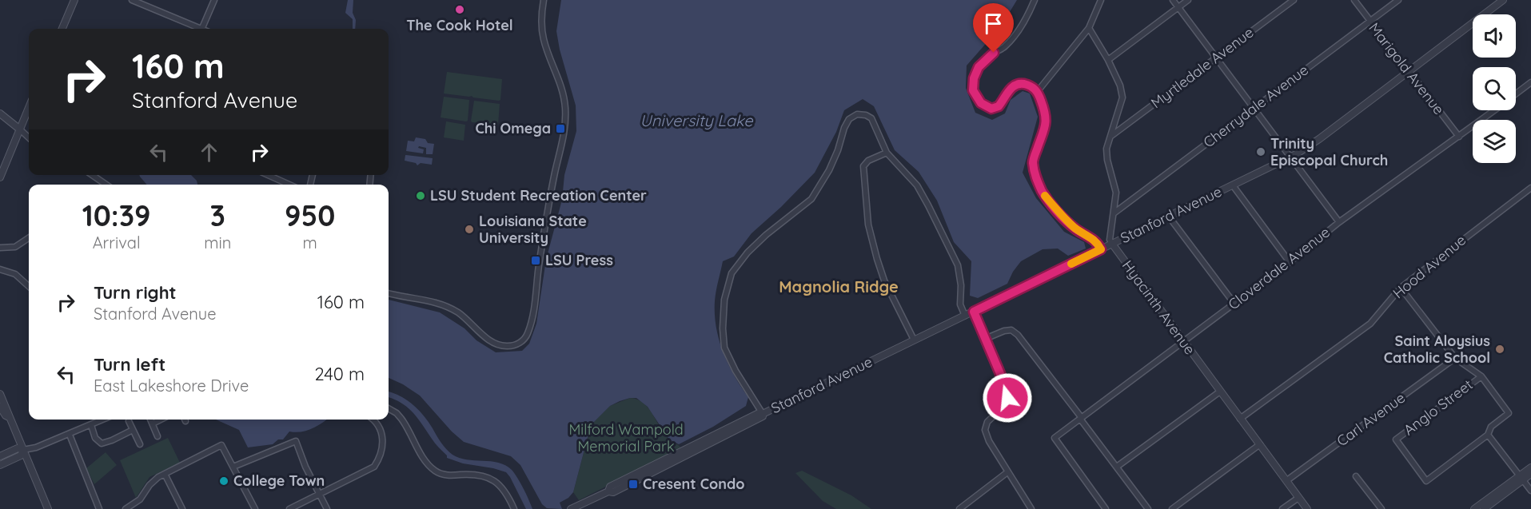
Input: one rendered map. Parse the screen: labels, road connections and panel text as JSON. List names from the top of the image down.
{
  "streets": {
    "street": [
      "Myrtledale Avenue",
      "Marigold Avenue",
      "Cherrydale Avenue",
      "Stanford Avenue",
      "Hood Avenue",
      "Cloverdale Avenue",
      "Hyacinth Avenue",
      "Anglo Street",
      "Carl Avenue"
    ]
  },
  "crossings": [
    ["Marigold Avenue", "Cherrydale Avenue"],
    ["Marigold Avenue", "Stanford Avenue"],
    ["Marigold Avenue", "Cloverdale Avenue"],
    ["Stanford Avenue", "Hyacinth Avenue"],
    ["Hood Avenue", "Hyacinth Avenue"],
    ["Cloverdale Avenue", "Hyacinth Avenue"],
    ["Hyacinth Avenue", "Carl Avenue"]
  ],
  "districts": ["Magnolia Ridge"],
  "water": ["University Lake"],
  "parks": ["Milford Wampold Memorial Park"],
  "places": {
    "other": [
      "The Cook Hotel",
      "Trinity Episcopal Church",
      "LSU Student Recreation Center",
      "Louisiana State University",
      "Saint Aloysius Catholic School",
      "College Town"
    ],
    "transit": ["Chi Omega", "LSU Press", "Cresent Condo"]
  },
  "page": {
    "turn": ["160 m", "Stanford Avenue"],
    "eta": [
      "10:39",
      "Arrival",
      "3",
      "min",
      "950",
      "m"
    ],
    "list": [
      {
        "name": "Turn right",
        "note": "Stanford Avenue",
        "value": "160 m"
      },
      {
        "name": "Turn left",
        "note": "East Lakeshore Drive",
        "value": "240 m"
      }
    ]
  }
}
